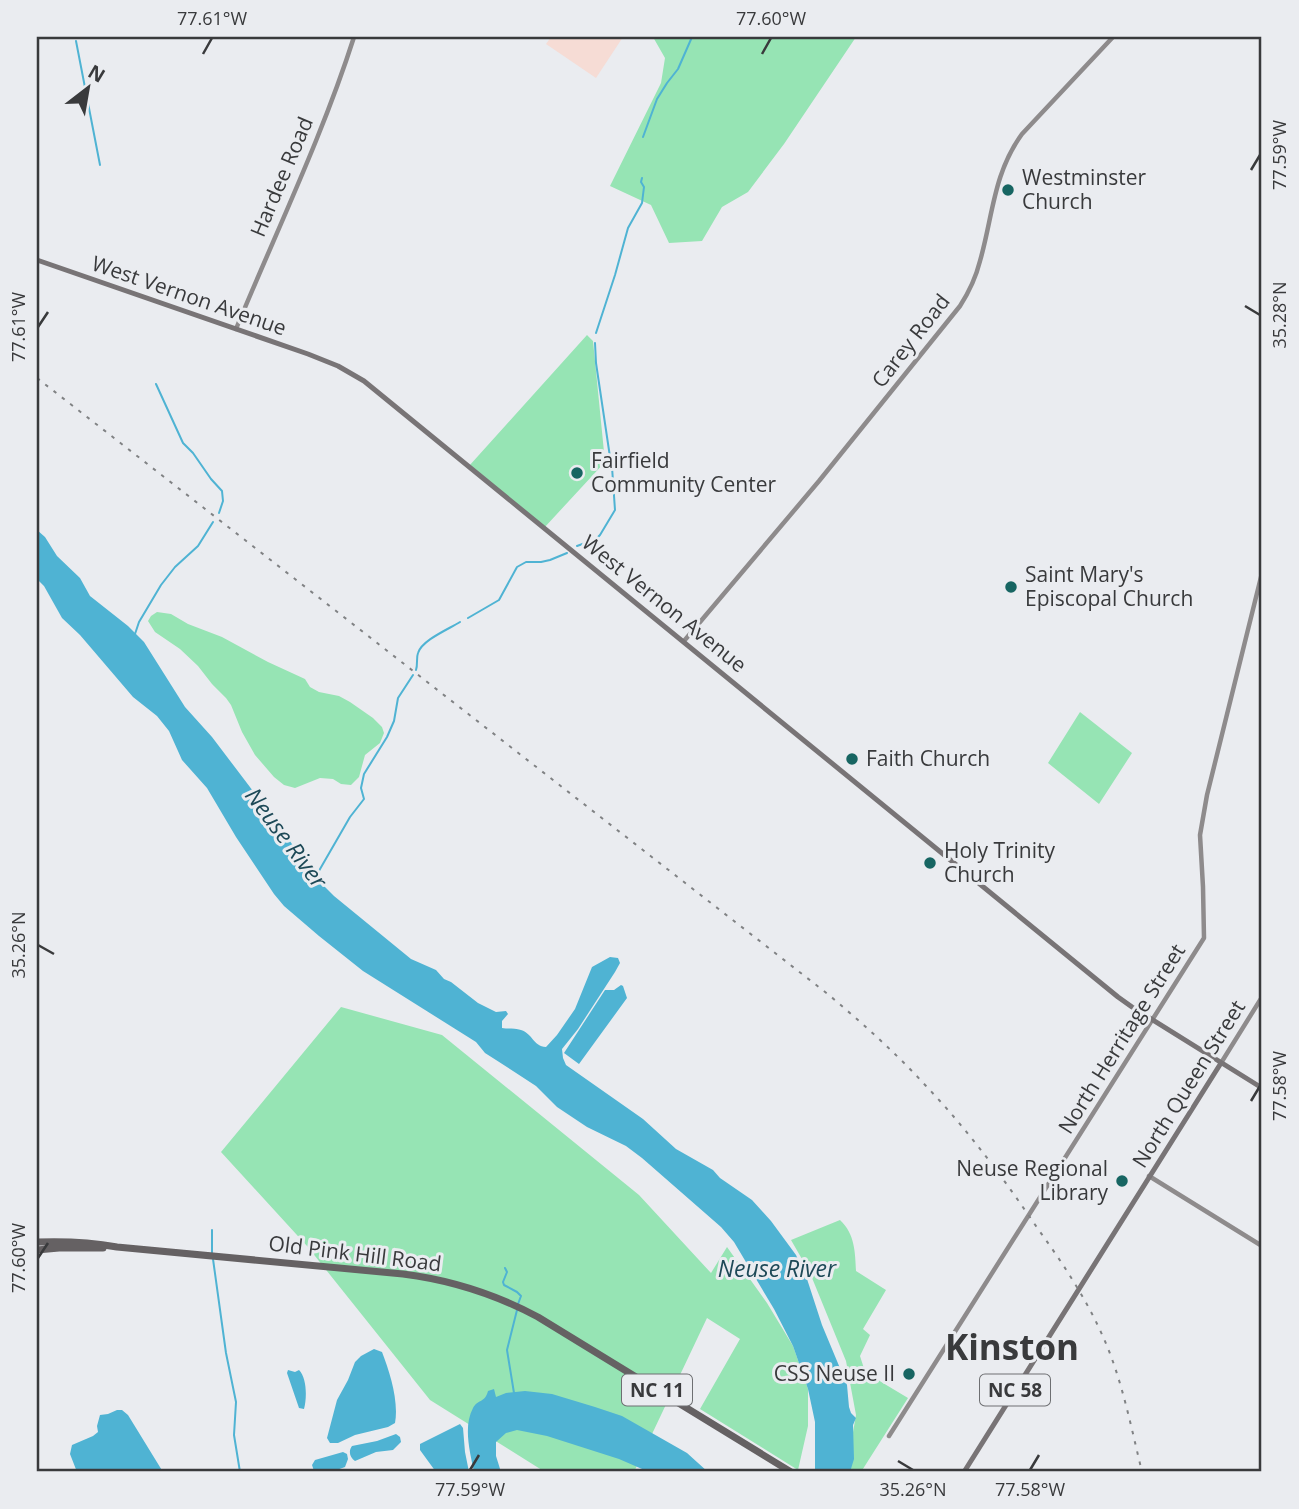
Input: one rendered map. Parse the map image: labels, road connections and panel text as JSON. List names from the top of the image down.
{
  "streets": {
    "highway": ["Old Pink Hill Road", "NC 11"],
    "main road": ["West Vernon Avenue", "North Queen Street", "NC 58"],
    "street": ["Hardee Road", "Carey Road", "North Herritage Street"]
  },
  "crossings": [
    ["Hardee Road", "West Vernon Avenue"],
    ["West Vernon Avenue", "Carey Road"],
    ["West Vernon Avenue", "North Herritage Street"],
    ["West Vernon Avenue", "North Queen Street"]
  ],
  "districts": ["Kinston"],
  "water": ["Neuse River"],
  "places": [
    "Westminster Church",
    "Fairfield Community Center",
    "Saint Mary's Episcopal Church",
    "Faith Church",
    "Holy Trinity Church",
    "Neuse Regional Library",
    "CSS Neuse II"
  ],
  "north": "top right",
  "coordinates": [
    "77.61°W",
    "77.60°W",
    "77.59°W",
    "35.28°N",
    "35.26°N",
    "77.58°W"
  ]
}
